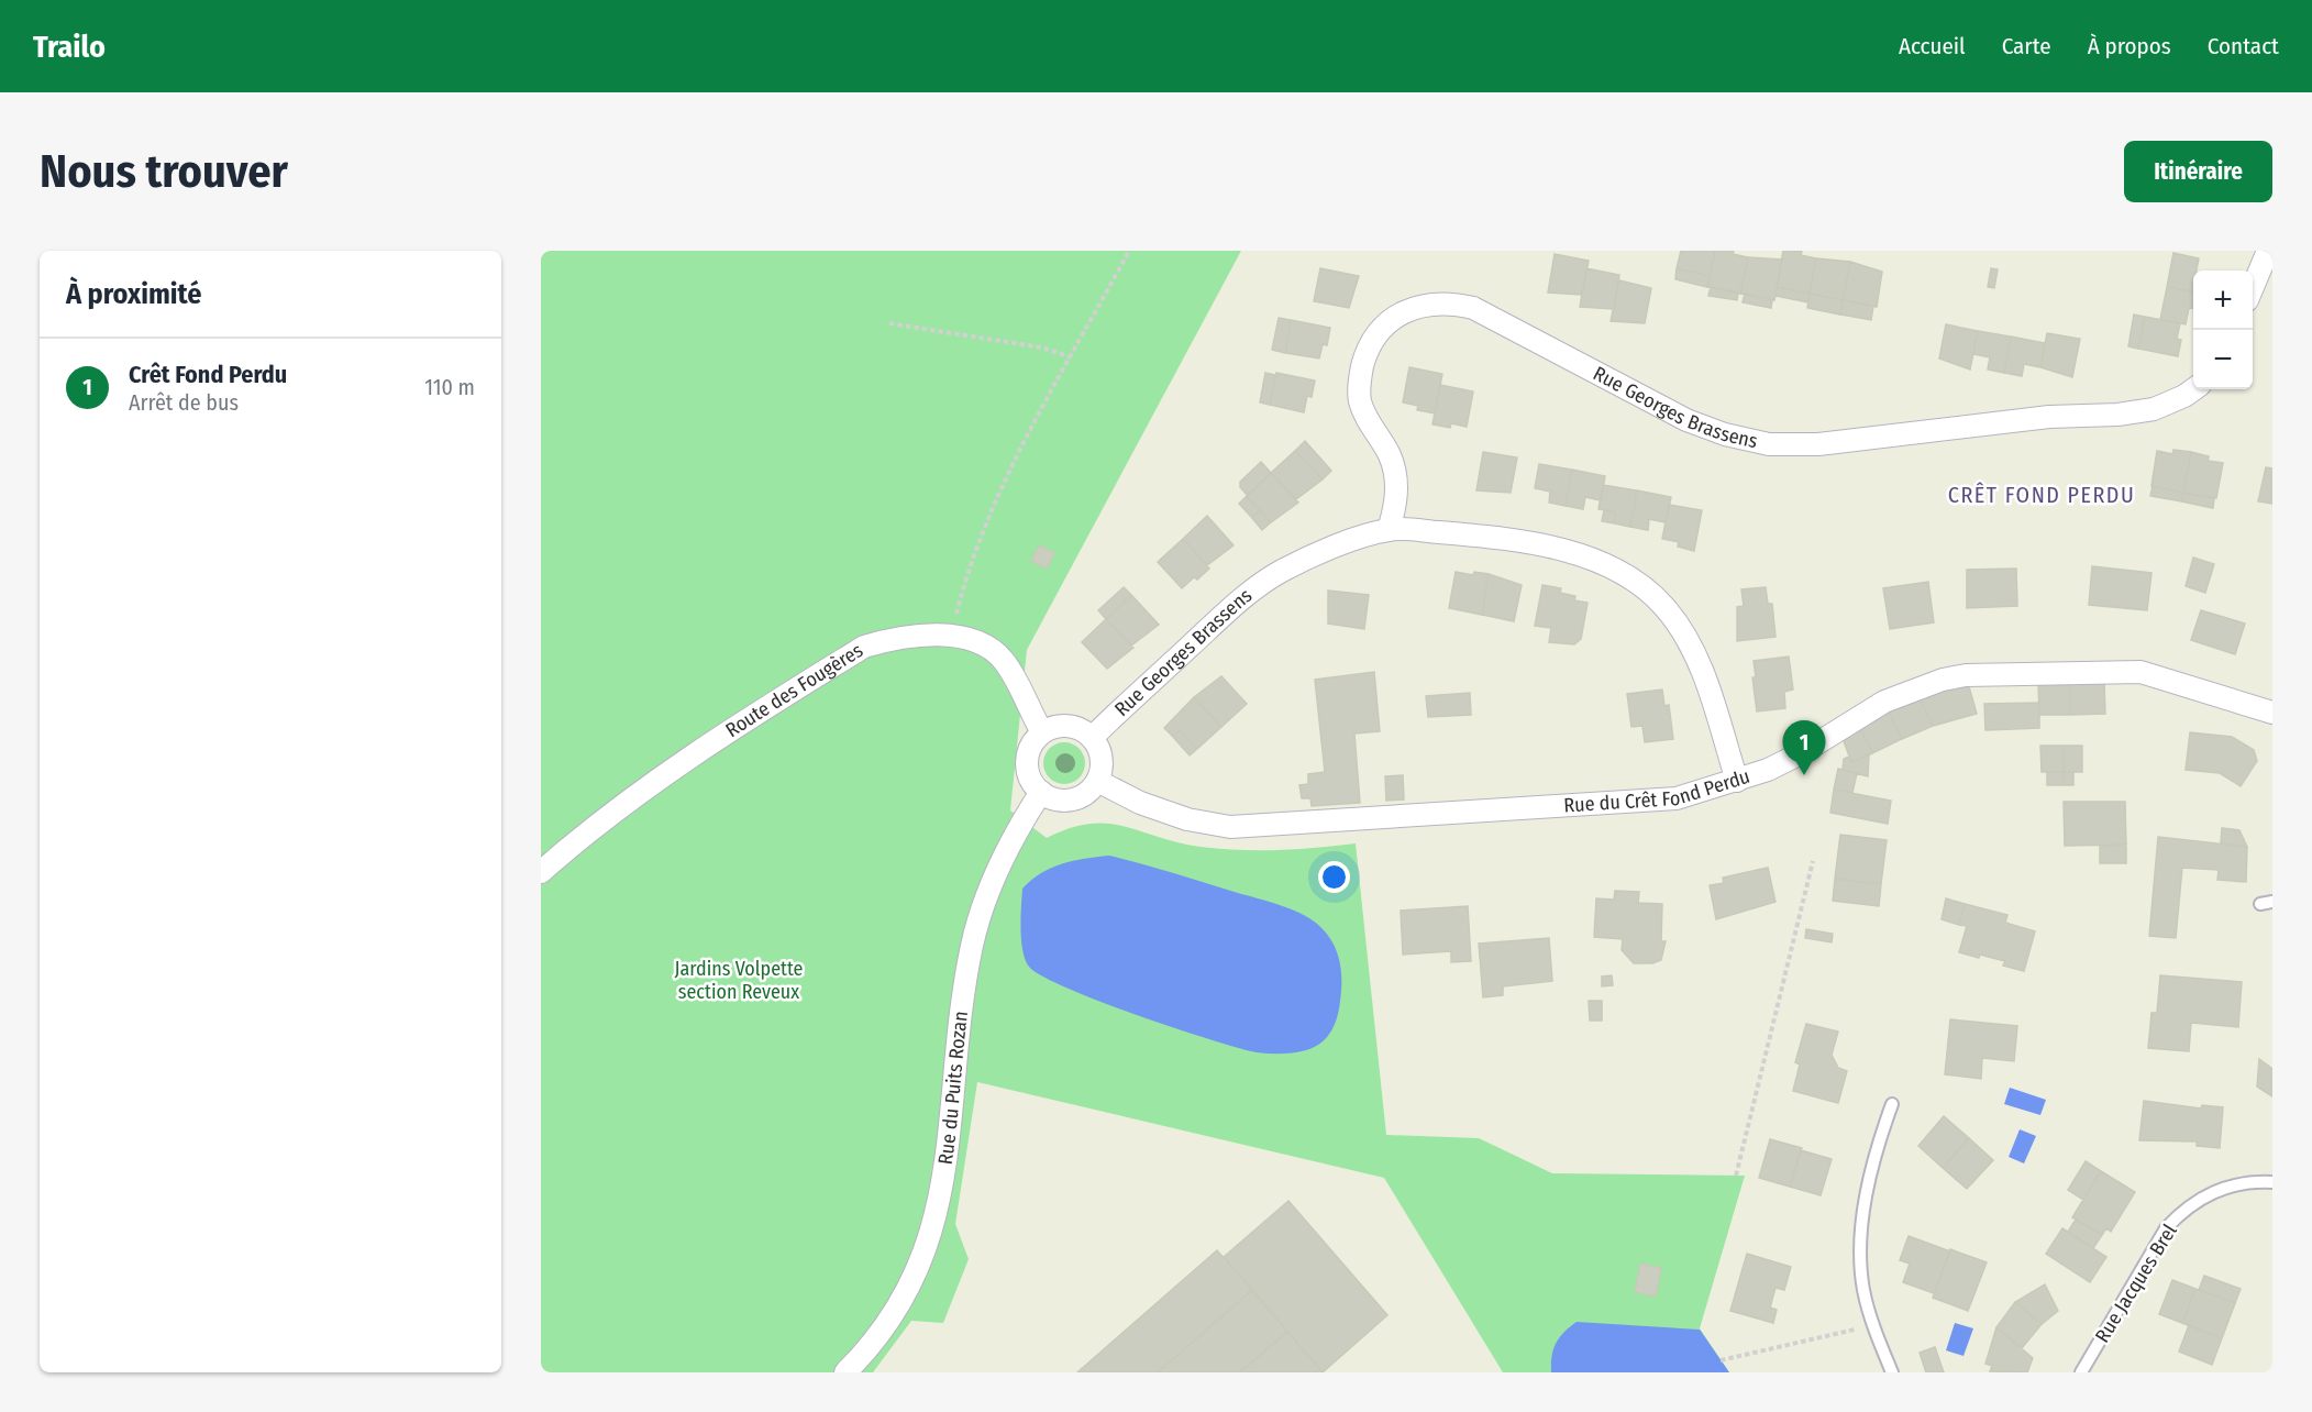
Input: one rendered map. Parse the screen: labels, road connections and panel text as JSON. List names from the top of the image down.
{
  "streets": {
    "street": [
      "Rue Georges Brassens",
      "Route des Fougères",
      "Rue du Crêt Fond Perdu",
      "Rue du Puits Rozan"
    ],
    "lane": ["Rue Jacques Brel"]
  },
  "crossings": [
    ["Rue Georges Brassens", "Route des Fougères"],
    ["Rue Georges Brassens", "Rue du Crêt Fond Perdu"],
    ["Rue Georges Brassens", "Rue du Puits Rozan"],
    ["Route des Fougères", "Rue du Crêt Fond Perdu"],
    ["Route des Fougères", "Rue du Puits Rozan"],
    ["Rue du Crêt Fond Perdu", "Rue du Puits Rozan"]
  ],
  "districts": ["CRÊT FOND PERDU"],
  "parks": ["Jardins Volpette section Reveux"],
  "page": {
    "header": "Trailo",
    "nav": [
      "Accueil",
      "Carte",
      "À propos",
      "Contact"
    ],
    "buttons": "Itinéraire",
    "title": "Nous trouver",
    "heading": "À proximité",
    "map_buttons": ["+", "−"],
    "list": [
      {
        "mark": "1",
        "name": "Crêt Fond Perdu",
        "note": "Arrêt de bus",
        "value": "110 m"
      }
    ],
    "pins": "1"
  }
}
